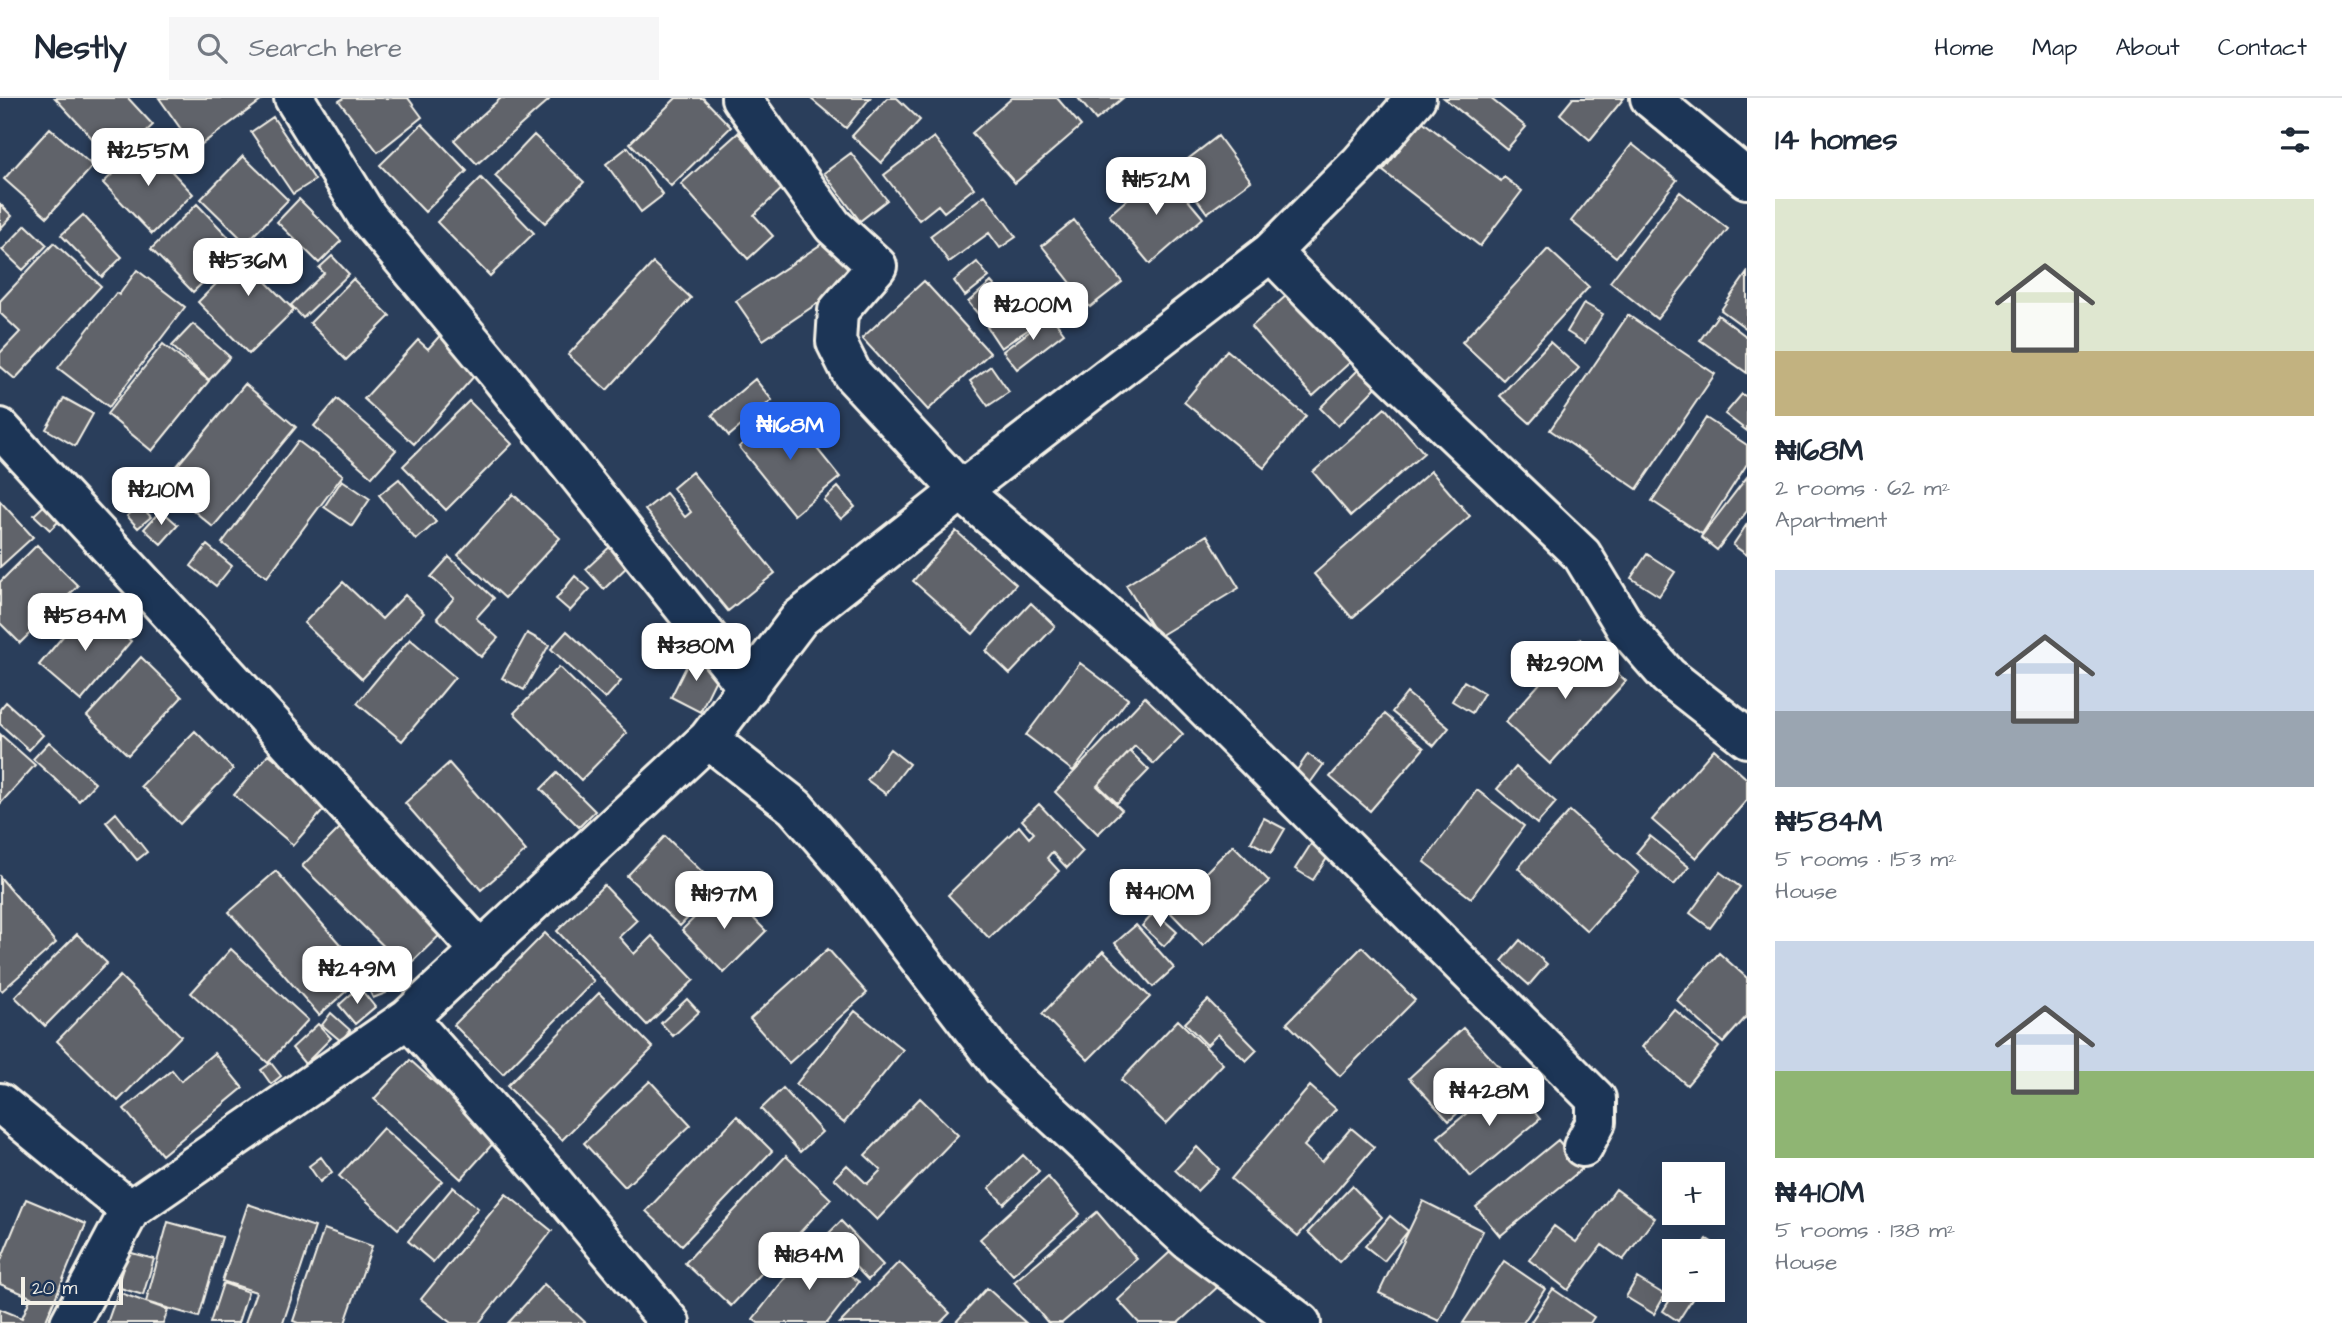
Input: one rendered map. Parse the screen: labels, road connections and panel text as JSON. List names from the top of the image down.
{
  "scale_bar": "20 m",
  "page": {
    "header": "Nestly",
    "search": "Search here",
    "nav": [
      "Home",
      "Map",
      "About",
      "Contact"
    ],
    "heading": "14 homes",
    "price": [
      "₦255M",
      "₦152M",
      "₦536M",
      "₦200M",
      "₦168M",
      "₦210M",
      "₦584M",
      "₦380M",
      "₦290M",
      "₦410M",
      "₦197M",
      "₦249M",
      "₦428M",
      "₦184M"
    ],
    "list": [
      {
        "name": "₦168M",
        "note": "2 rooms · 62 m² · Apartment"
      },
      {
        "name": "₦584M",
        "note": "5 rooms · 153 m² · House"
      },
      {
        "name": "₦410M",
        "note": "5 rooms · 138 m² · House"
      }
    ],
    "map_buttons": ["+", "−"],
    "scale": "20 m"
  }
}
